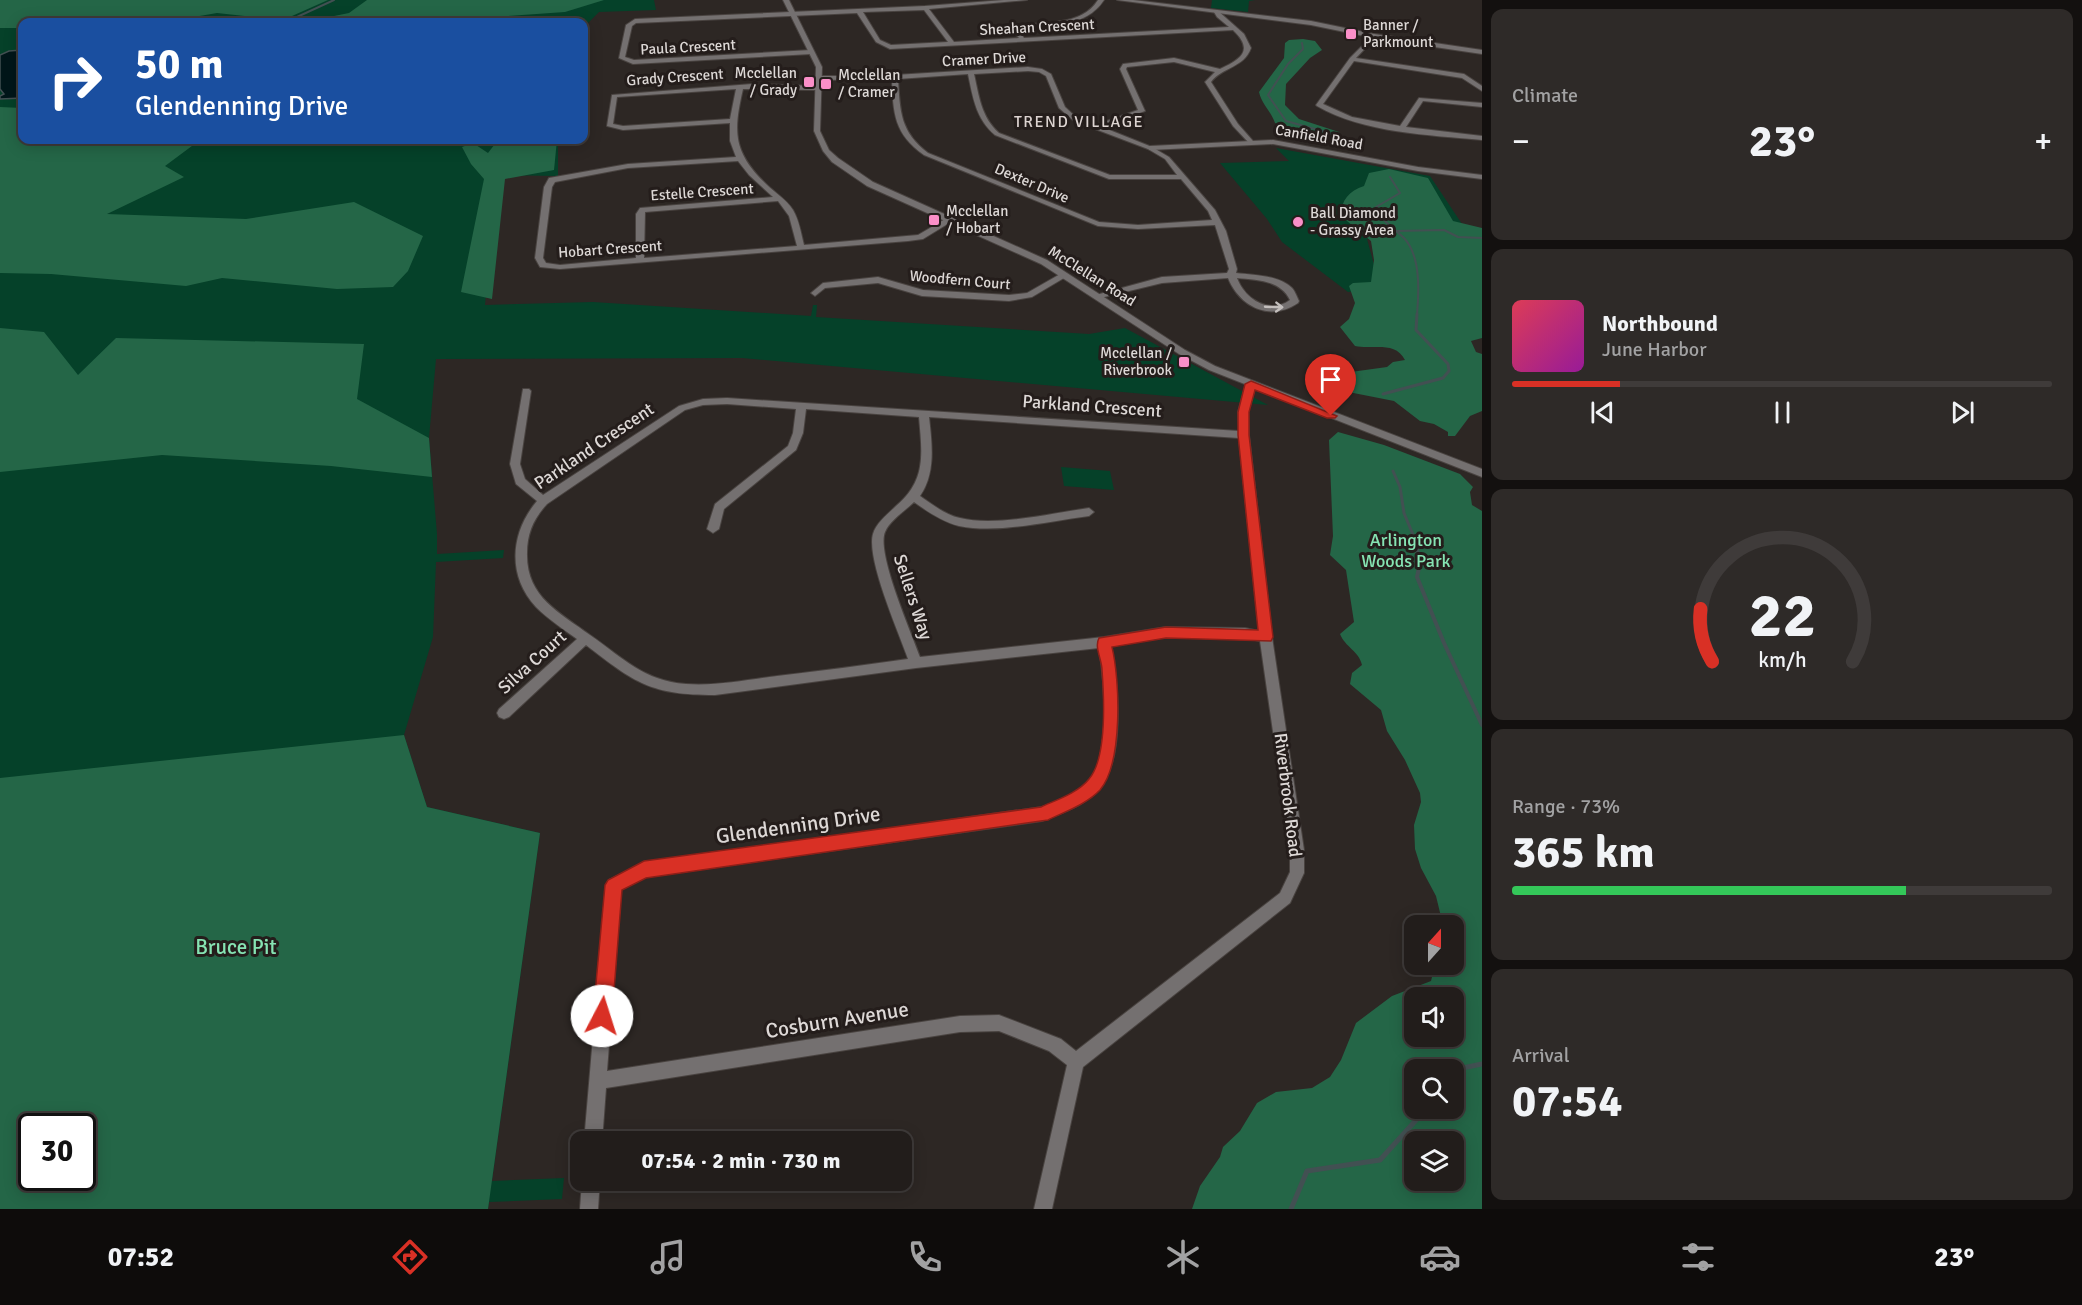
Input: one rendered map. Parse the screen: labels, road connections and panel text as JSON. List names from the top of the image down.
{
  "streets": {
    "street": [
      "Sheahan Crescent",
      "Paula Crescent",
      "Cramer Drive",
      "Grady Crescent",
      "Canfield Road",
      "Dexter Drive",
      "Estelle Crescent",
      "Hobart Crescent",
      "McClellan Road",
      "Woodfern Court",
      "Parkland Crescent",
      "Sellers Way",
      "Silva Court",
      "Riverbrook Road",
      "Glendenning Drive",
      "Cosburn Avenue"
    ]
  },
  "crossings": [
    ["Sheahan Crescent", "Paula Crescent"],
    ["Paula Crescent", "McClellan Road"],
    ["Cramer Drive", "Canfield Road"],
    ["Cramer Drive", "Dexter Drive"],
    ["Cramer Drive", "McClellan Road"],
    ["Grady Crescent", "McClellan Road"],
    ["Estelle Crescent", "Hobart Crescent"],
    ["Hobart Crescent", "McClellan Road"],
    ["McClellan Road", "Woodfern Court"],
    ["McClellan Road", "Riverbrook Road"],
    ["Parkland Crescent", "Sellers Way"],
    ["Parkland Crescent", "Silva Court"],
    ["Parkland Crescent", "Riverbrook Road"],
    ["Parkland Crescent", "Glendenning Drive"],
    ["Riverbrook Road", "Cosburn Avenue"],
    ["Glendenning Drive", "Cosburn Avenue"]
  ],
  "districts": ["TREND VILLAGE"],
  "parks": ["Arlington Woods Park", "Bruce Pit"],
  "places": {
    "transit": [
      "Banner / Parkmount",
      "Mcclellan / Grady",
      "Mcclellan / Cramer",
      "Mcclellan / Hobart",
      "Mcclellan / Riverbrook"
    ],
    "other": ["Ball Diamond - Grassy Area"]
  },
  "north": "top",
  "page": {
    "tile": [
      "Climate",
      ["Range · 73%", "365 km"],
      ["Arrival", "07:54"]
    ],
    "turn": ["50 m", "Glendenning Drive"],
    "heat": ["−", "23°", "+"],
    "song": ["Northbound", "June Harbor"],
    "limit": "30",
    "trip": "07:54 · 2 min · 730 m",
    "tabs": ["07:52", "23°"],
    "gauge": ["22", "km/h"]
  }
}
